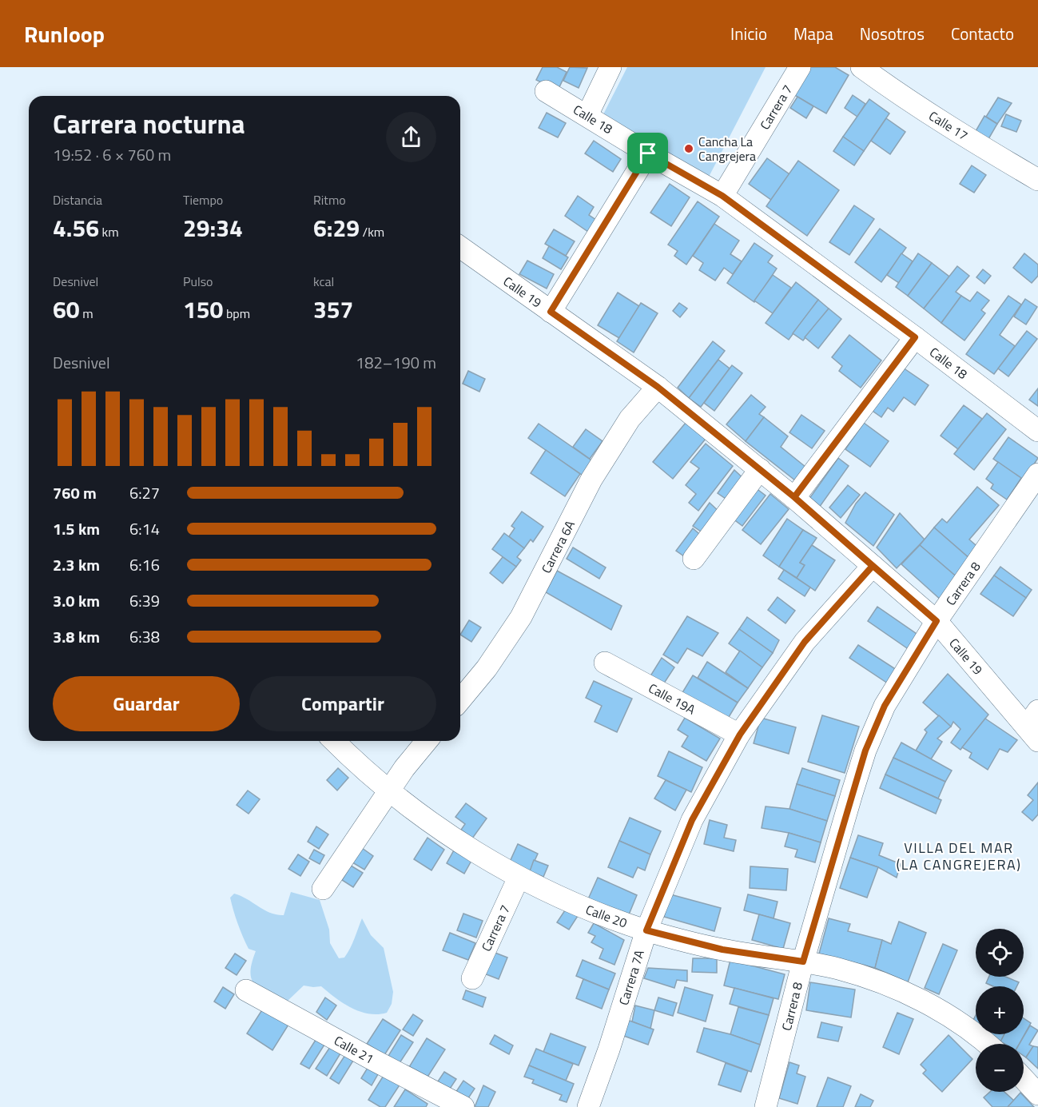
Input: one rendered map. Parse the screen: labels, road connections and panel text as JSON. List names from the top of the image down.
{
  "streets": {
    "street": [
      "Carrera 7",
      "Calle 18",
      "Calle 17",
      "Calle 19",
      "Carrera 6A",
      "Carrera 8",
      "Calle 19A",
      "Calle 20",
      "Carrera 7A",
      "Calle 21"
    ]
  },
  "crossings": [
    ["Carrera 7", "Calle 18"],
    ["Carrera 7", "Calle 20"],
    ["Calle 19", "Carrera 6A"],
    ["Calle 19", "Carrera 8"],
    ["Calle 19", "Carrera 7A"],
    ["Carrera 8", "Calle 20"],
    ["Calle 19A", "Carrera 7A"],
    ["Calle 20", "Carrera 7A"]
  ],
  "districts": ["VILLA DEL MAR (LA CANGREJERA)"],
  "places": ["Cancha La Cangrejera"],
  "page": {
    "header": "Runloop",
    "nav": [
      "Inicio",
      "Mapa",
      "Nosotros",
      "Contacto"
    ],
    "heading": ["Carrera nocturna", "19:52 · 6 × 760 m"],
    "stats": [
      ["Distancia", "4.56 km"],
      ["Tiempo", "29:34"],
      ["Ritmo", "6:29 /km"],
      ["Desnivel", "60 m"],
      ["Pulso", "150 bpm"],
      ["kcal", "357"]
    ],
    "chart": ["Desnivel", "182–190 m"],
    "list": [
      {
        "name": "760 m",
        "note": "6:27"
      },
      {
        "name": "1.5 km",
        "note": "6:14"
      },
      {
        "name": "2.3 km",
        "note": "6:16"
      },
      {
        "name": "3.0 km",
        "note": "6:39"
      },
      {
        "name": "3.8 km",
        "note": "6:38"
      }
    ],
    "buttons": ["Guardar", "Compartir"],
    "map_buttons": ["+", "−"]
  }
}
